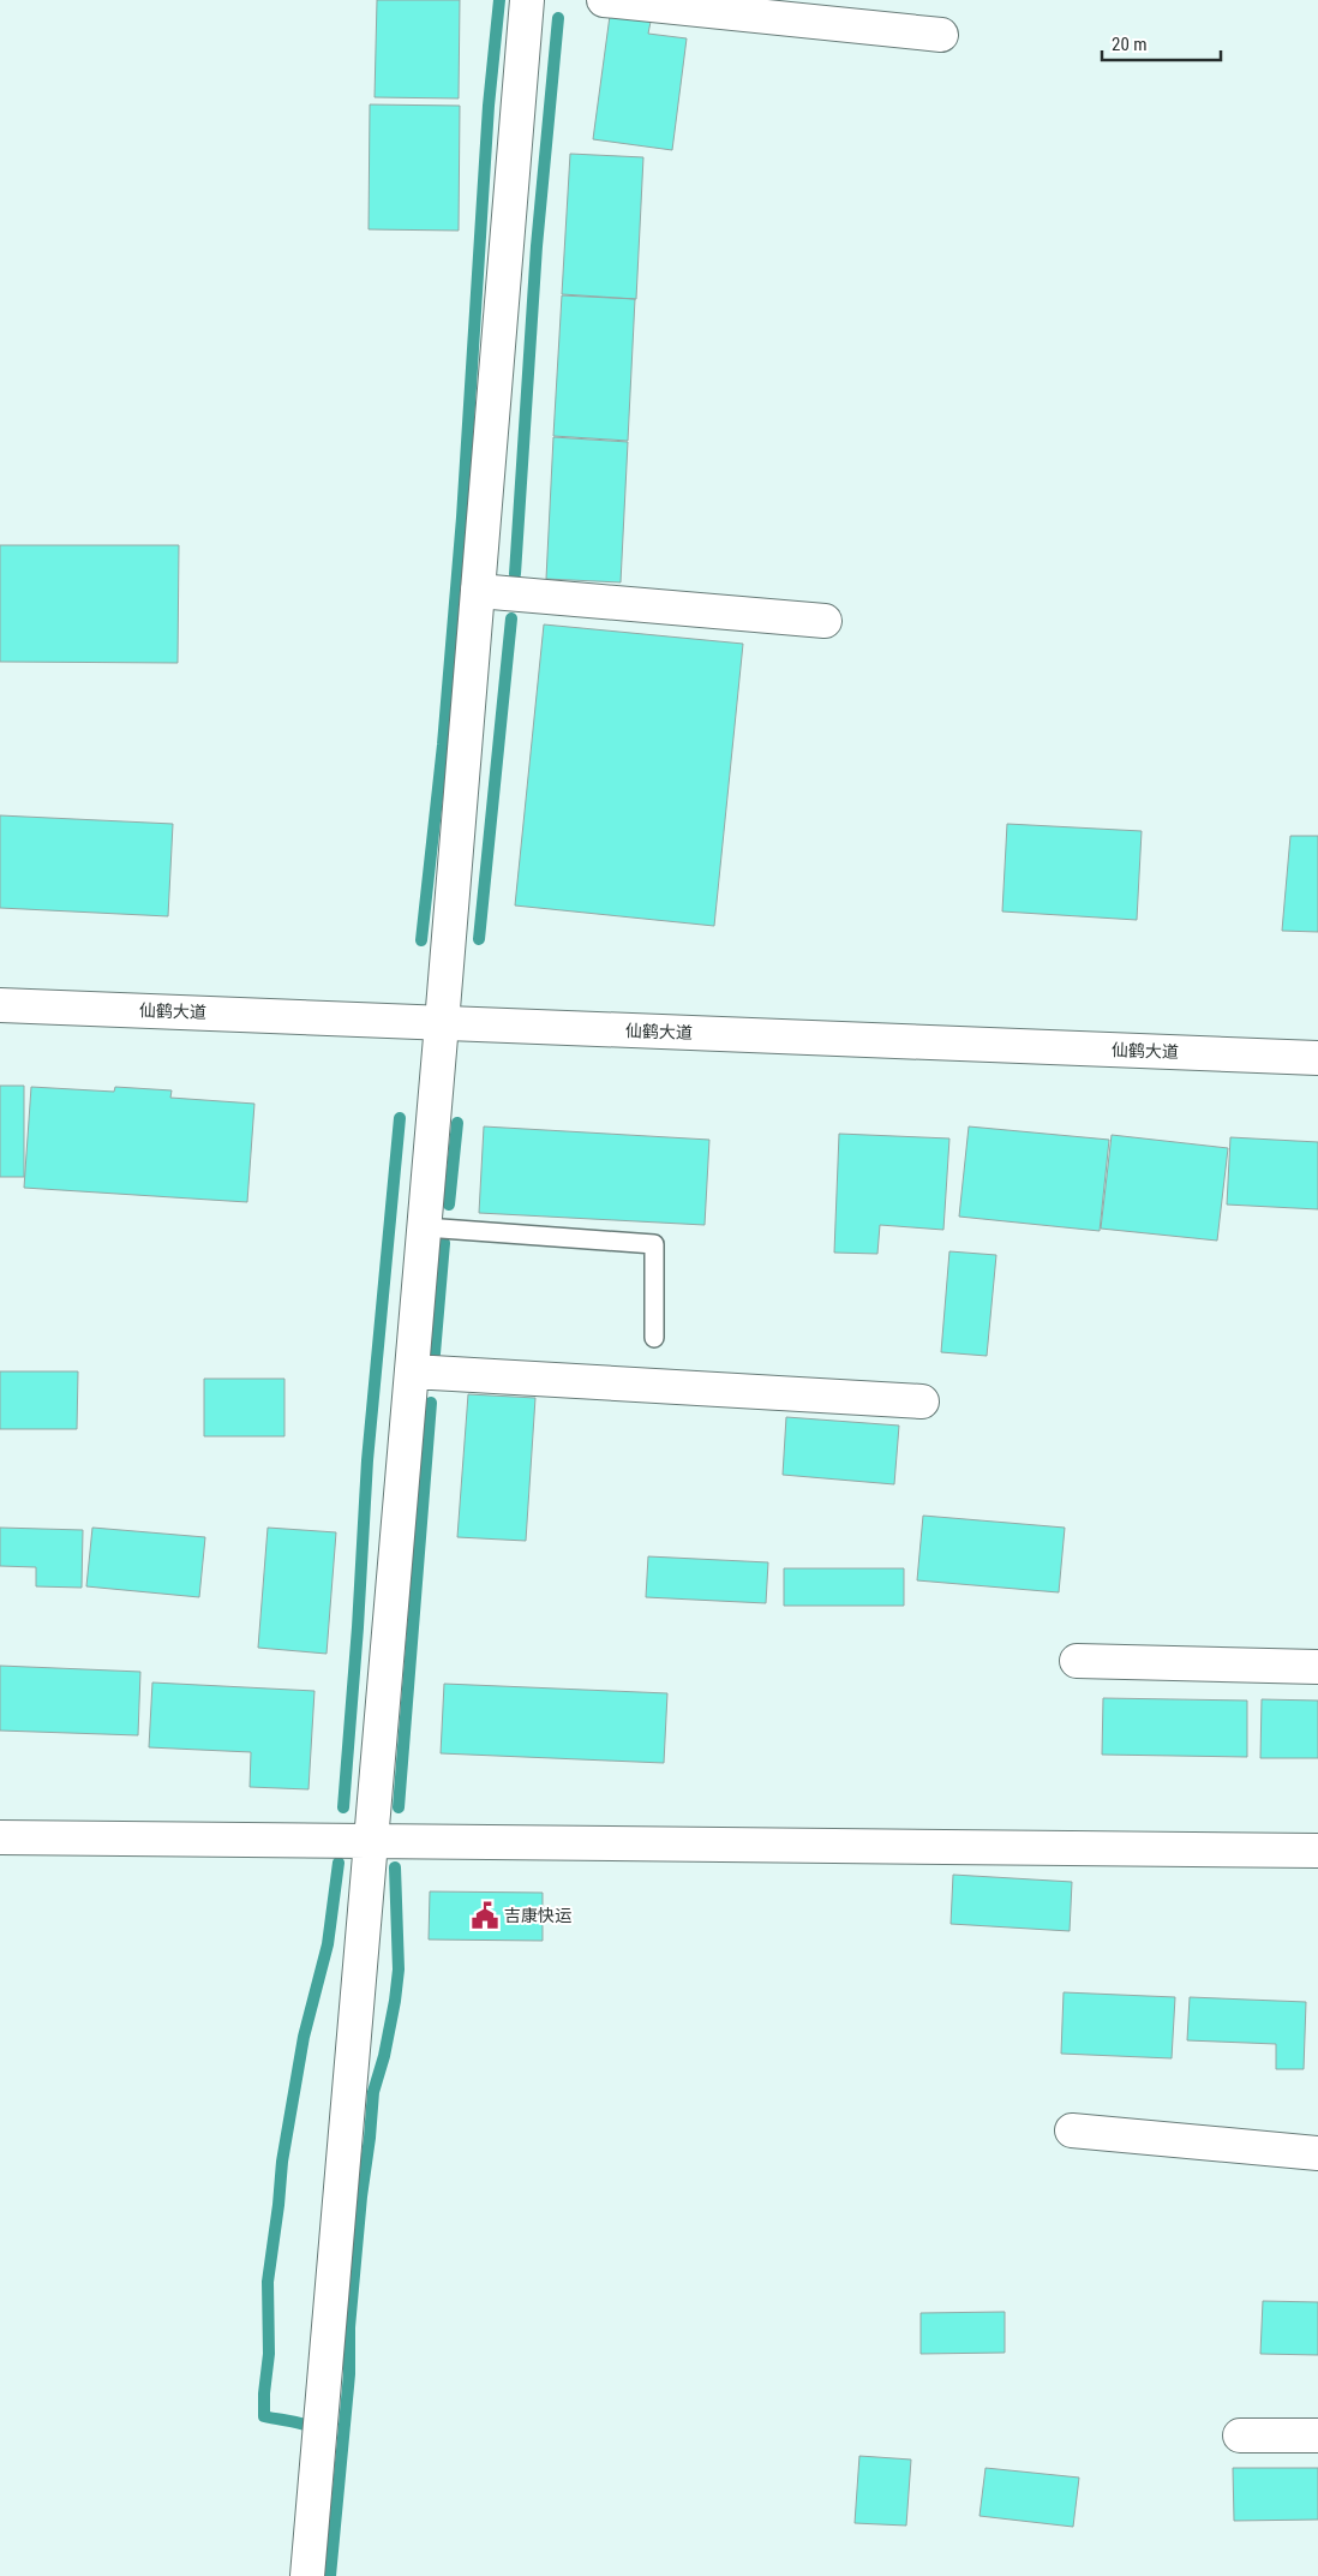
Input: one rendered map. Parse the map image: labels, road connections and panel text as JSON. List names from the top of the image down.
{
  "streets": {
    "street": ["仙鹤大道"]
  },
  "places": {
    "public building": ["吉康快运"]
  },
  "scale_bar": "20 m"
}
